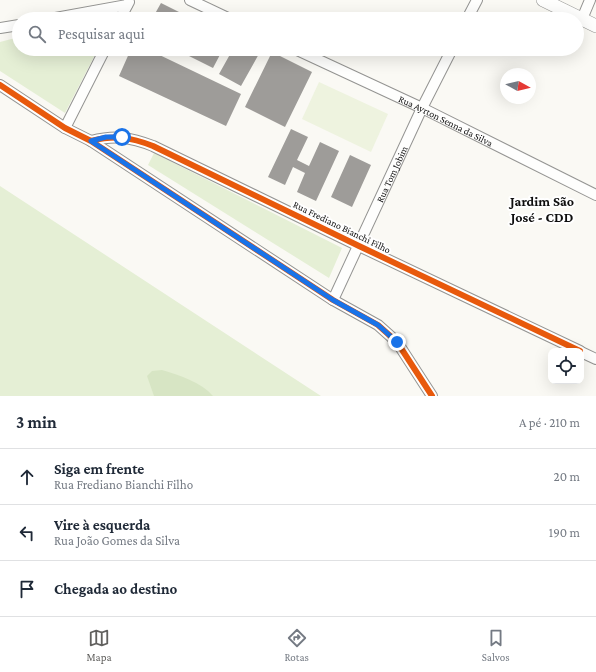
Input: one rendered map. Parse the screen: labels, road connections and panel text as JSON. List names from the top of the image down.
{
  "streets": {
    "street": ["Rua Ayrton Senna da Silva", "Rua Tom Jobim", "Rua Frediano Bianchi Filho"]
  },
  "crossings": [
    ["Rua Ayrton Senna da Silva", "Rua Tom Jobim"],
    ["Rua Tom Jobim", "Rua Frediano Bianchi Filho"]
  ],
  "districts": ["Jardim São José - CDD"],
  "north": "right",
  "page": {
    "search": "Pesquisar aqui",
    "heading": ["3 min", "A pé · 210 m"],
    "list": [
      ["Siga em frente", "Rua Frediano Bianchi Filho", "20 m"],
      ["Vire à esquerda", "Rua João Gomes da Silva", "190 m"],
      "Chegada ao destino"
    ],
    "nav": ["Mapa", "Rotas", "Salvos"]
  }
}
